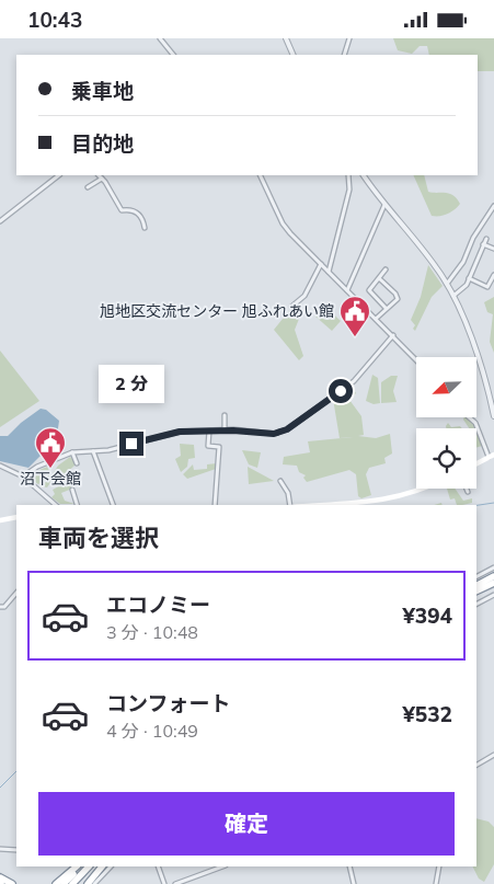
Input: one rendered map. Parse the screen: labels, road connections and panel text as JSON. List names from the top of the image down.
{
  "places": {
    "public building": ["旭地区交流センター 旭ふれあい館", "沼下会館"]
  },
  "north": "bottom left",
  "page": {
    "status": "10:43",
    "banner": ["乗車地", "目的地"],
    "bubble": "2 分",
    "heading": "車両を選択",
    "list": [
      {
        "name": "エコノミー",
        "note": "3 分 · 10:48",
        "value": "¥394"
      },
      {
        "name": "コンフォート",
        "note": "4 分 · 10:49",
        "value": "¥532"
      }
    ],
    "buttons": "確定"
  }
}
